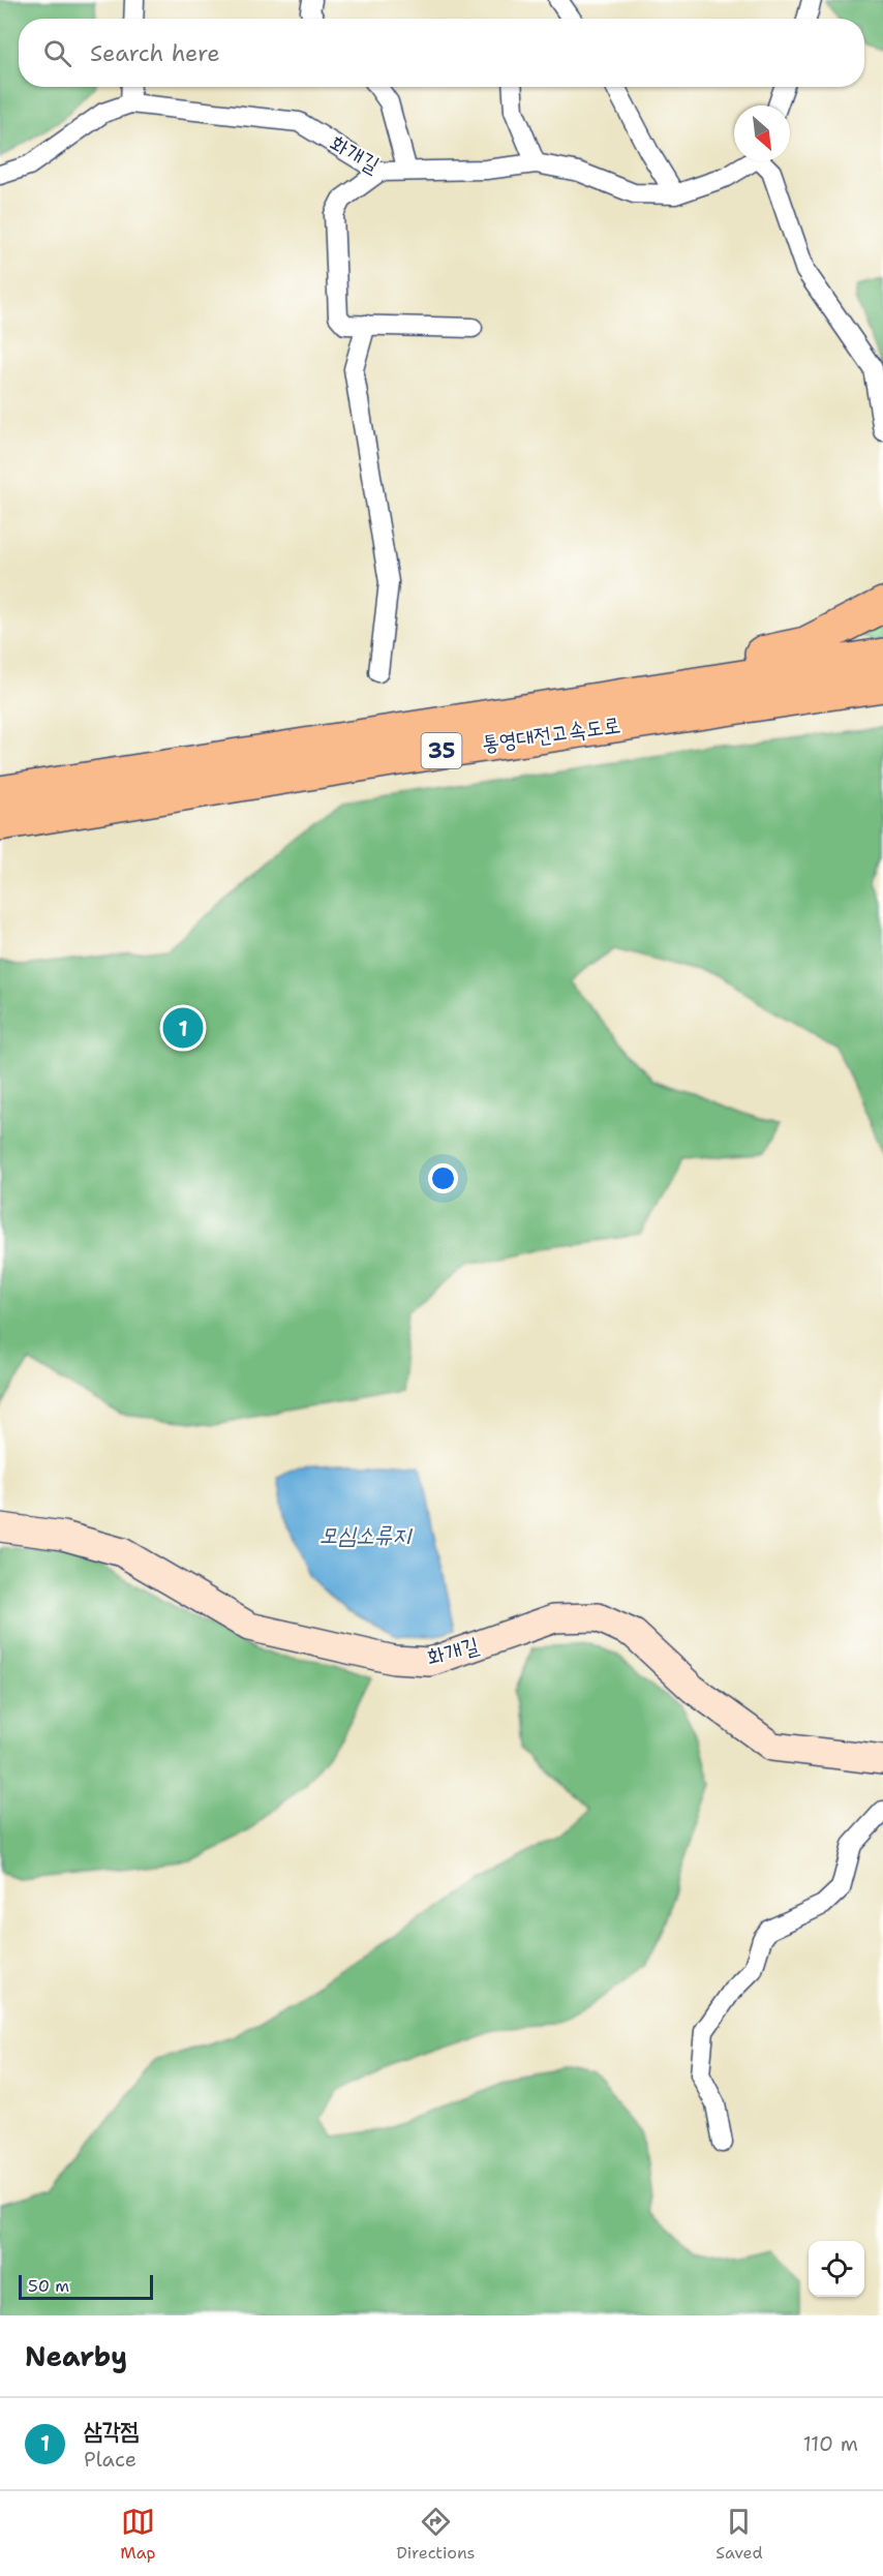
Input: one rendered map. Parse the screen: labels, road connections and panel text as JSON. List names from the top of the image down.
{
  "streets": {
    "highway": ["통영대전고속도로", "35"],
    "street": ["화개길"]
  },
  "water": ["모심소류지"],
  "scale_bar": "50 m",
  "north": "bottom right",
  "page": {
    "search": "Search here",
    "pins": "1",
    "scale": "50 m",
    "heading": "Nearby",
    "list": [
      {
        "mark": "1",
        "name": "삼각점",
        "note": "Place",
        "value": "110 m"
      }
    ],
    "nav": ["Map", "Directions", "Saved"]
  }
}
